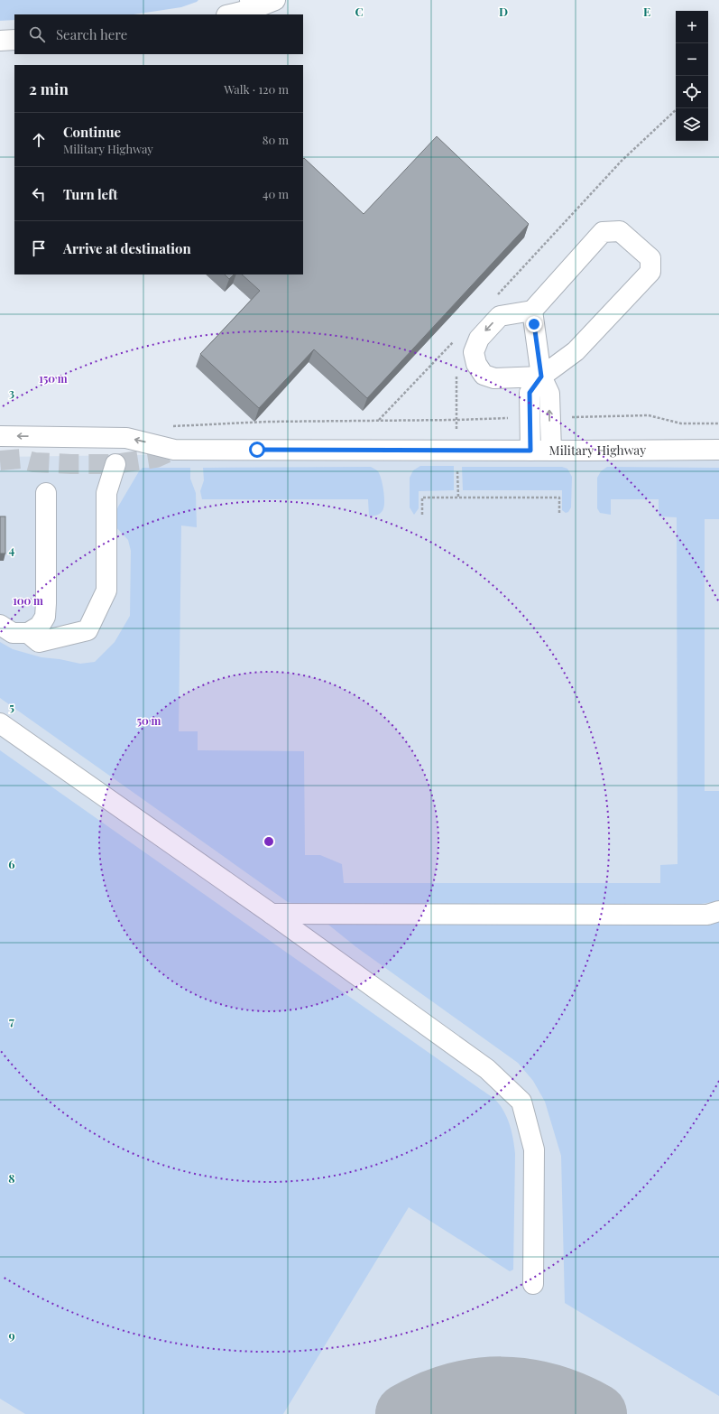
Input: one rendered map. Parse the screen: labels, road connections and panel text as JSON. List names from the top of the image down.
{
  "streets": {
    "street": ["Military Highway"]
  },
  "one_way": ["Military Highway"],
  "page": {
    "map_buttons": ["+", "−"],
    "search": "Search here",
    "heading": ["2 min", "Walk · 120 m"],
    "list": [
      ["Continue", "Military Highway", "80 m"],
      ["Turn left", "40 m"],
      "Arrive at destination"
    ]
  },
  "grid": {
    "columns": ["C", "D", "E"],
    "rows": [
      "3",
      "4",
      "5",
      "6",
      "7",
      "8",
      "9"
    ]
  },
  "rings": ["150 m", "100 m", "50 m"]
}
